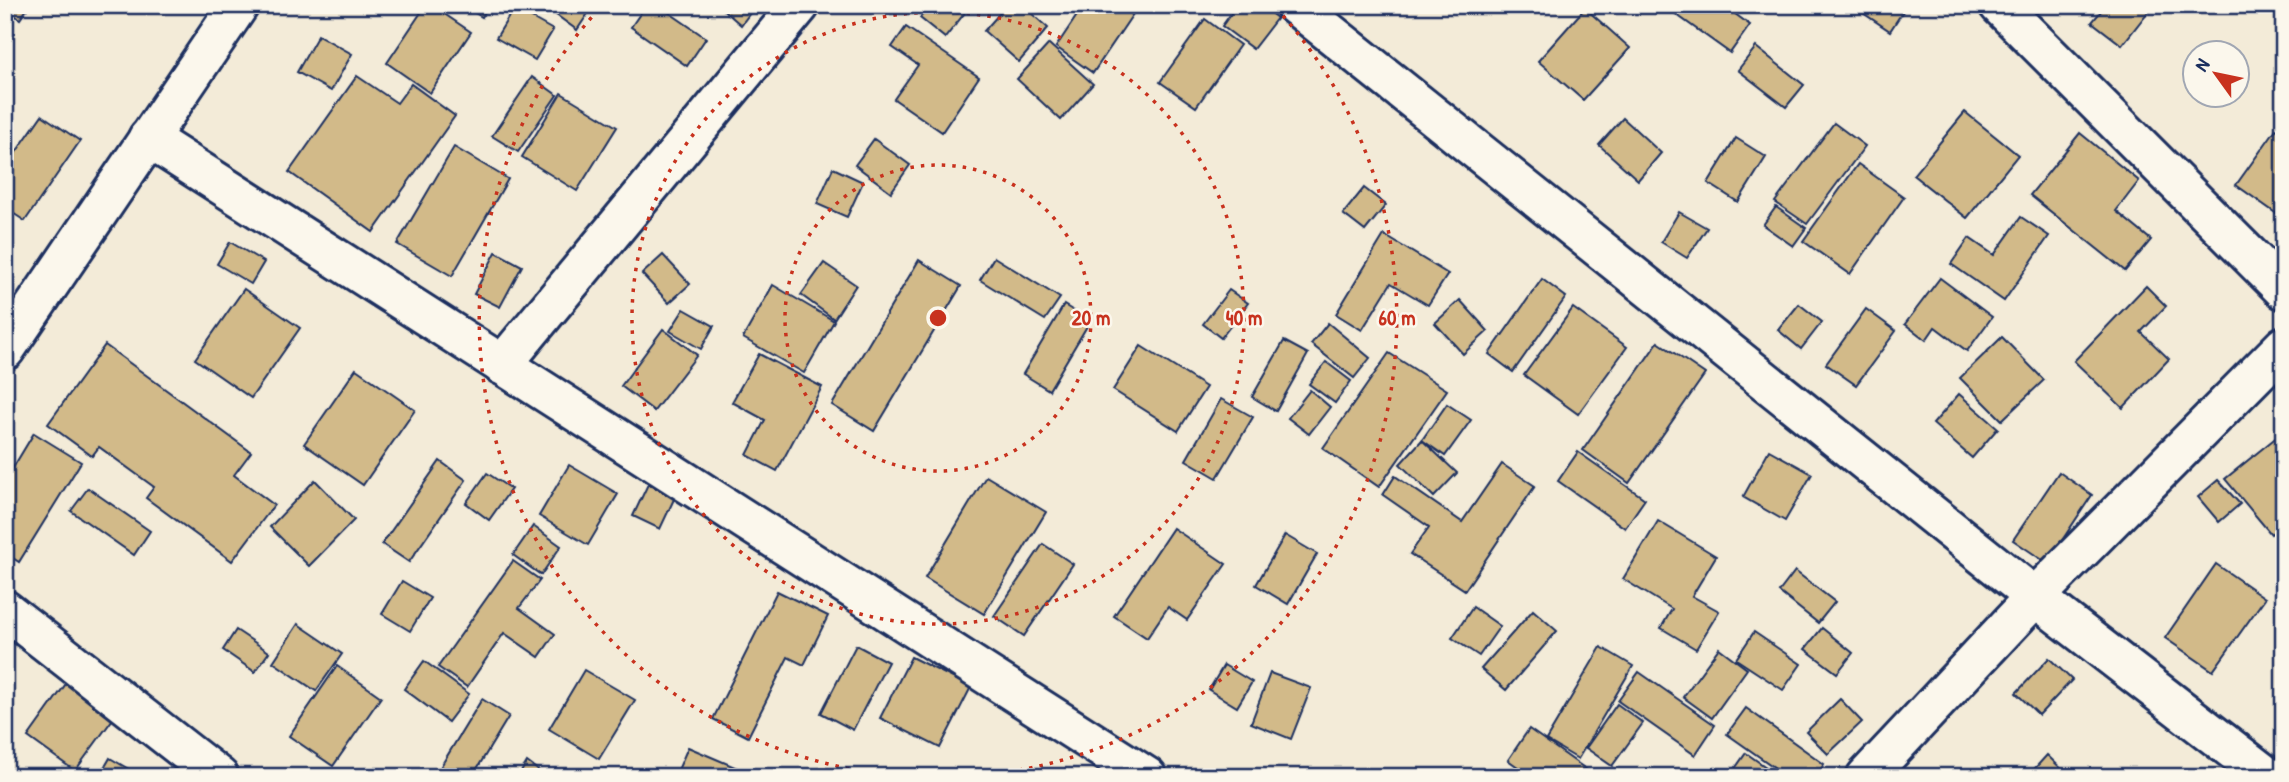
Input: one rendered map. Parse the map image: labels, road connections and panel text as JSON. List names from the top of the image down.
{
  "north": "top left",
  "rings": ["20 m", "40 m", "60 m"]
}
